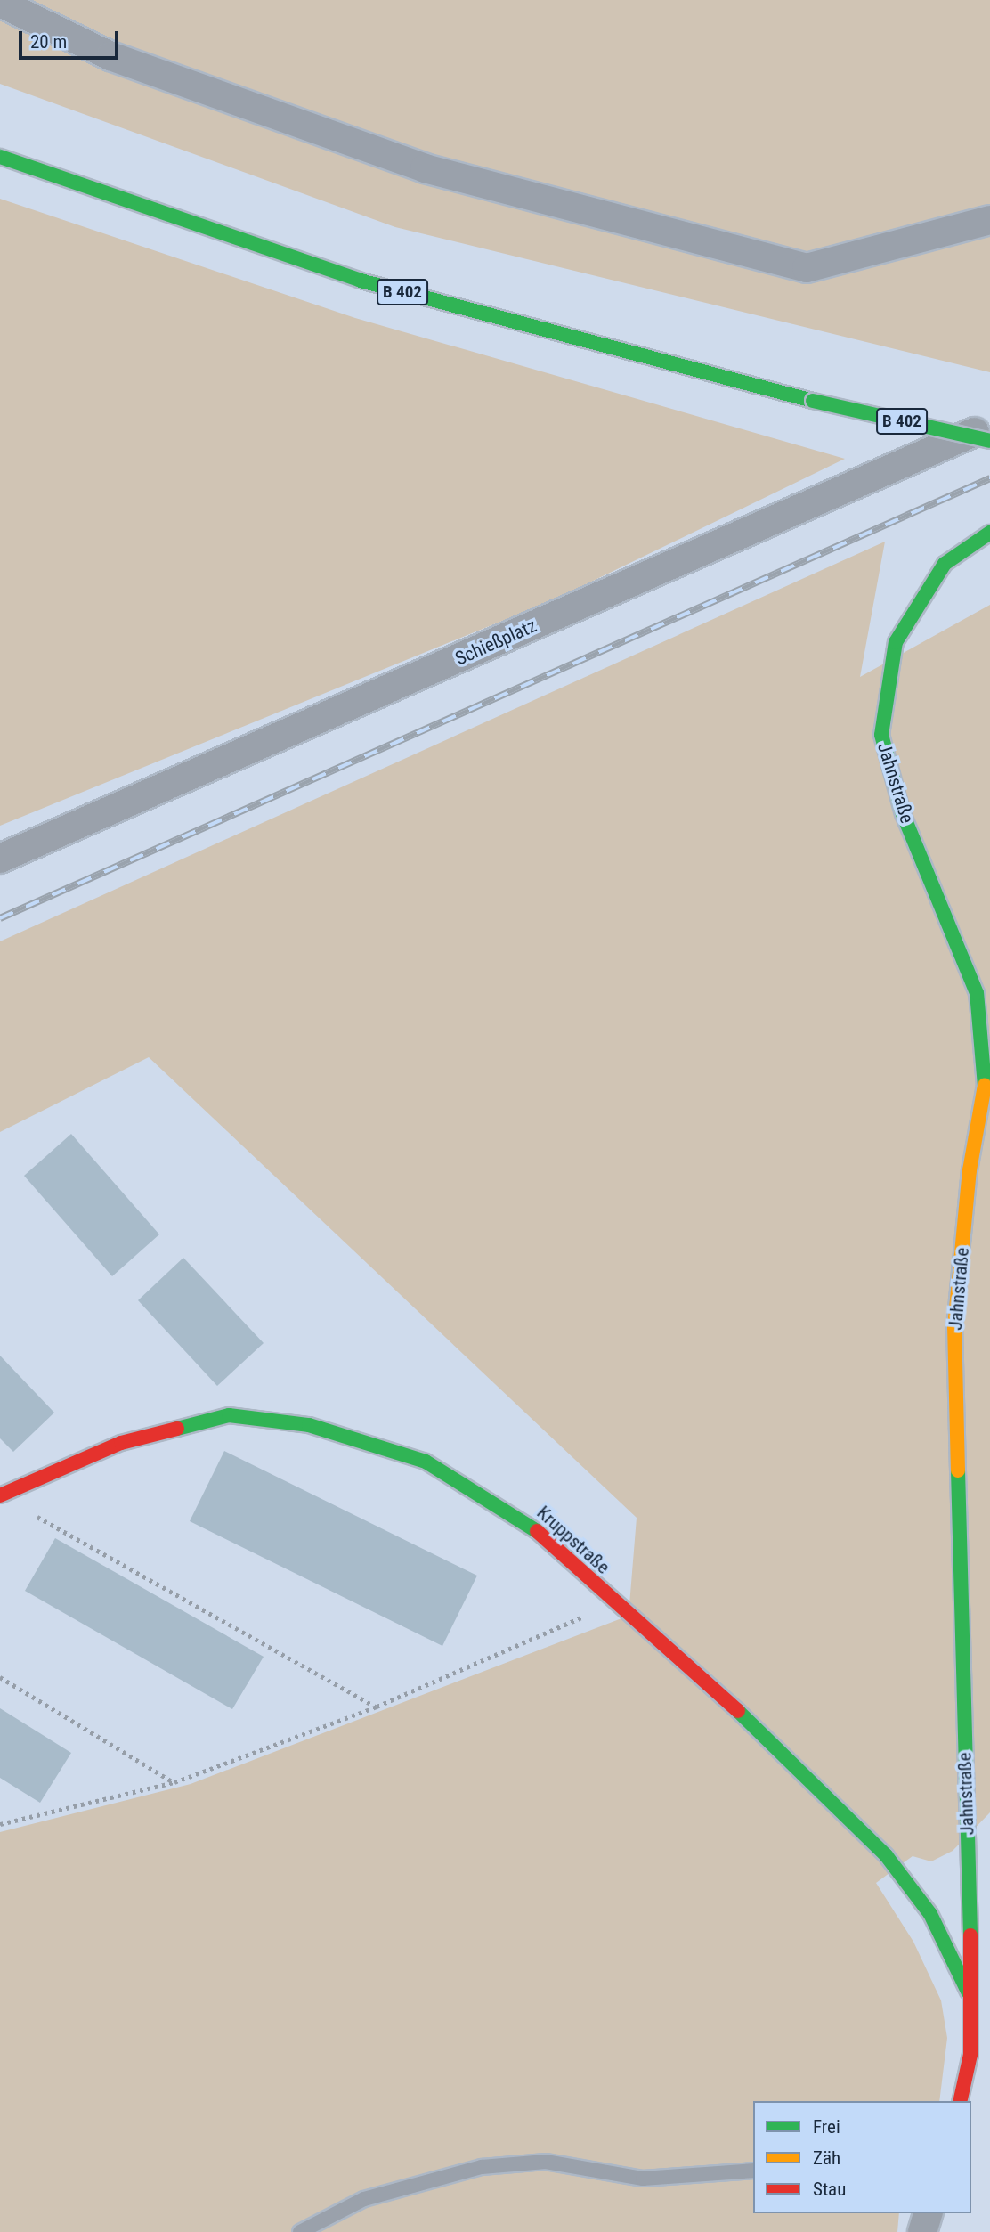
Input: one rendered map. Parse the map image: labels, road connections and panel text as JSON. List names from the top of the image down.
{
  "streets": {
    "street": [
      "B 402",
      "Schießplatz",
      "Jahnstraße",
      "Kruppstraße"
    ]
  },
  "crossings": [
    ["Jahnstraße", "Kruppstraße"]
  ],
  "legend": ["Frei", "Zäh", "Stau"],
  "scale_bar": "20 m"
}
